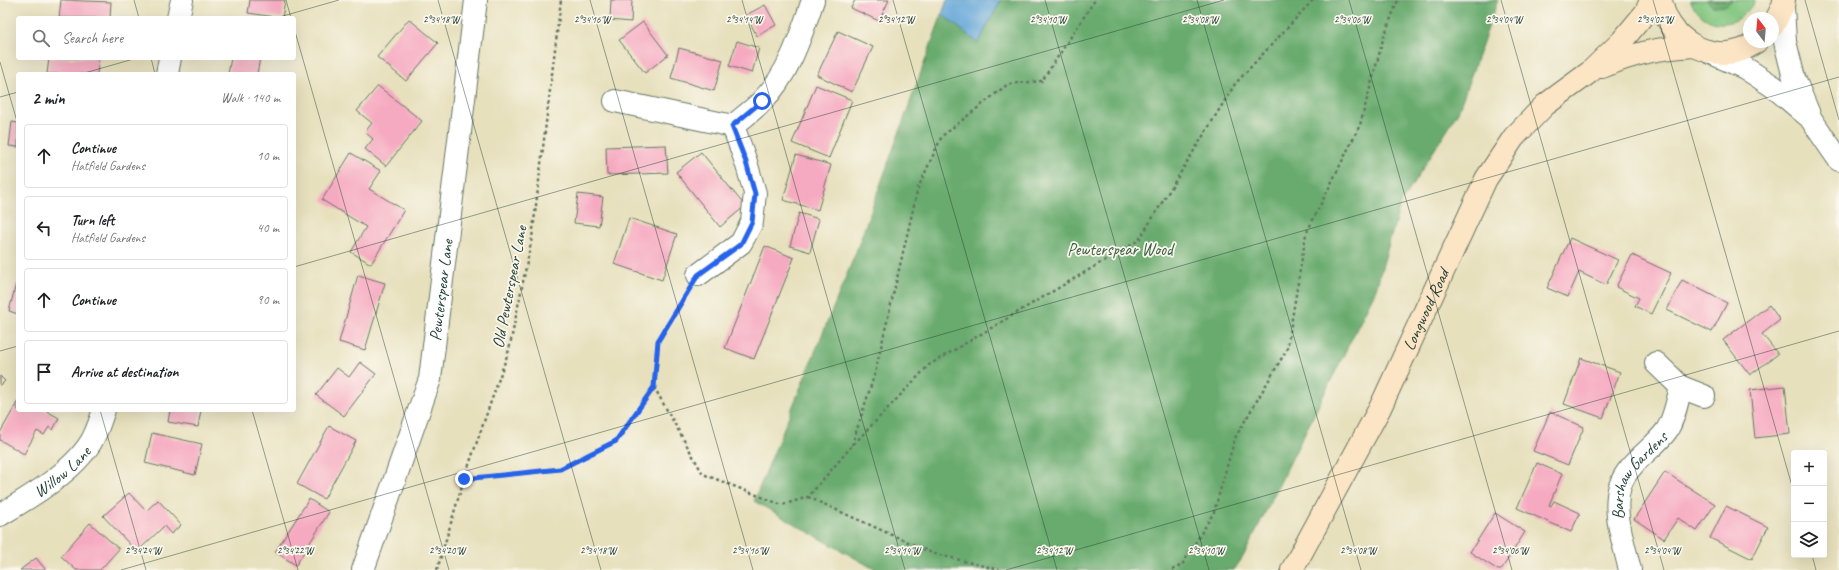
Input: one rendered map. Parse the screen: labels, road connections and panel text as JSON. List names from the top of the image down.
{
  "streets": {
    "street": [
      "Pewterspear Lane",
      "Longwood Road",
      "Willow Lane",
      "Barshaw Gardens"
    ],
    "path": ["Old Pewterspear Lane"]
  },
  "parks": ["Pewterspear Wood"],
  "north": "top",
  "page": {
    "search": "Search here",
    "heading": ["2 min", "Walk · 140 m"],
    "list": [
      ["Continue", "Hatfield Gardens", "10 m"],
      ["Turn left", "Hatfield Gardens", "40 m"],
      ["Continue", "90 m"],
      "Arrive at destination"
    ],
    "map_buttons": ["+", "−"]
  },
  "coordinates": [
    "2°34'18\"W",
    "2°34'16\"W",
    "2°34'14\"W",
    "2°34'12\"W",
    "2°34'10\"W",
    "2°34'08\"W",
    "2°34'06\"W",
    "2°34'04\"W",
    "2°34'02\"W",
    "2°34'24\"W",
    "2°34'22\"W",
    "2°34'20\"W"
  ]
}
